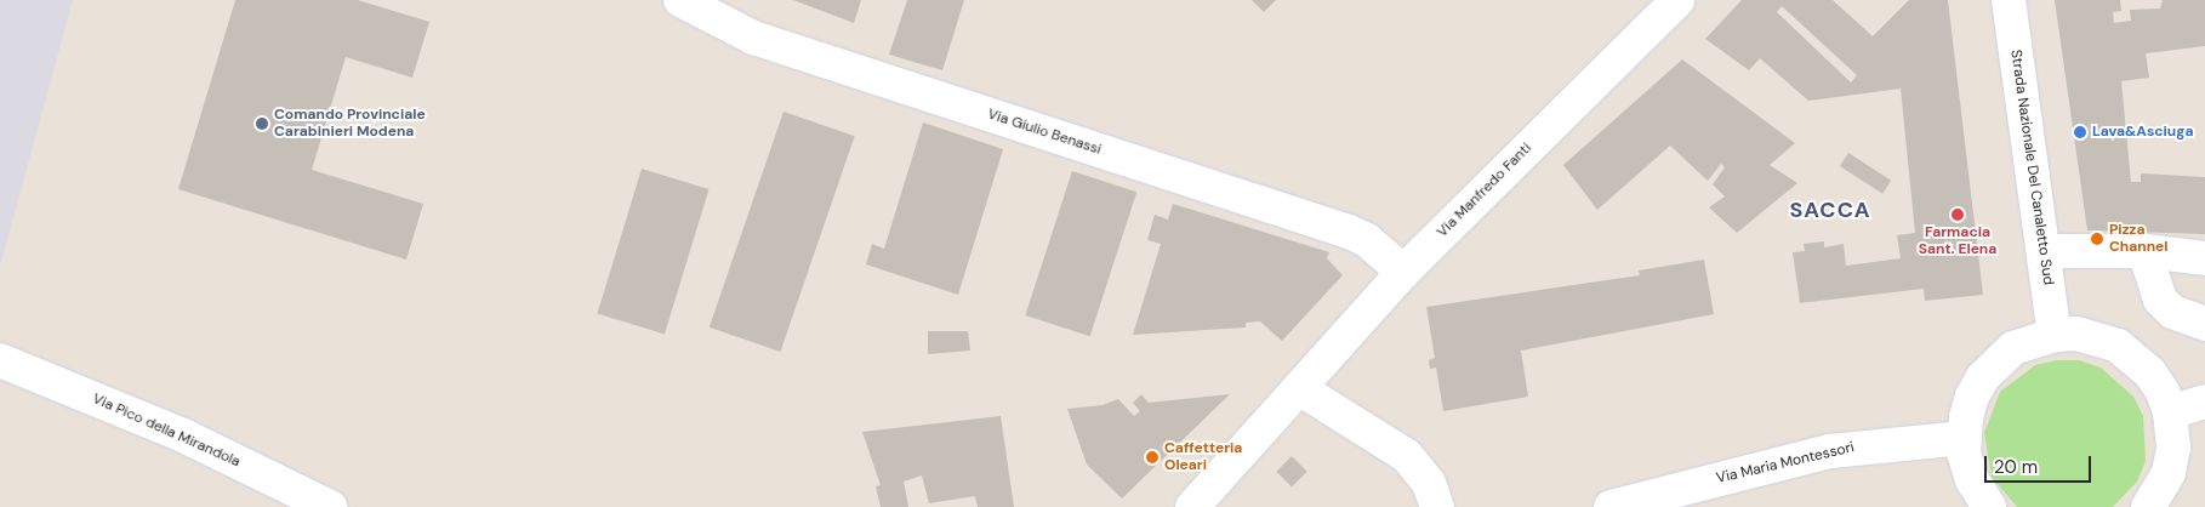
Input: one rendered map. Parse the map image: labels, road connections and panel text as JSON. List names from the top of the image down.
{
  "streets": {
    "street": [
      "Via Giulio Benassi",
      "Strada Nazionale Del Canaletto Sud",
      "Via Manfredo Fanti",
      "Via Pico della Mirandola",
      "Via Maria Montessori"
    ]
  },
  "crossings": [
    ["Via Giulio Benassi", "Via Manfredo Fanti"]
  ],
  "districts": ["SACCA"],
  "places": [
    "Comando Provinciale Carabinieri Modena",
    "Lava&Asciuga",
    "Farmacia Sant. Elena",
    "Pizza Channel",
    "Caffetteria Oleari"
  ],
  "scale_bar": "20 m"
}
